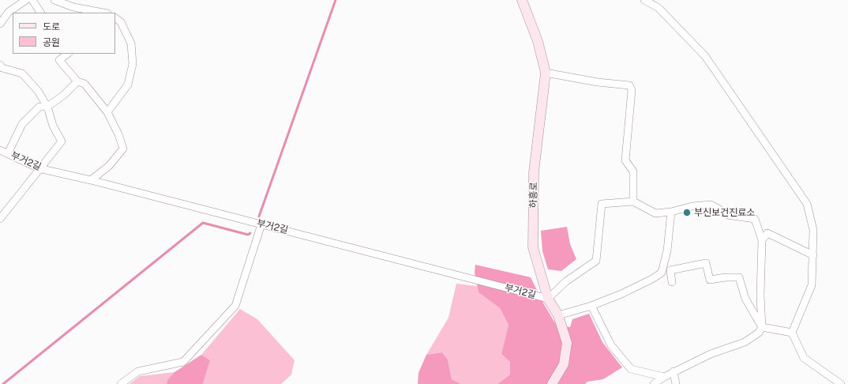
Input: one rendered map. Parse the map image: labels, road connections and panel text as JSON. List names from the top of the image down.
{
  "streets": {
    "street": ["부거2길", "하흥로"]
  },
  "crossings": [
    ["부거2길", "하흥로"]
  ],
  "places": ["부신보건진료소"],
  "legend": ["도로", "공원"]
}
